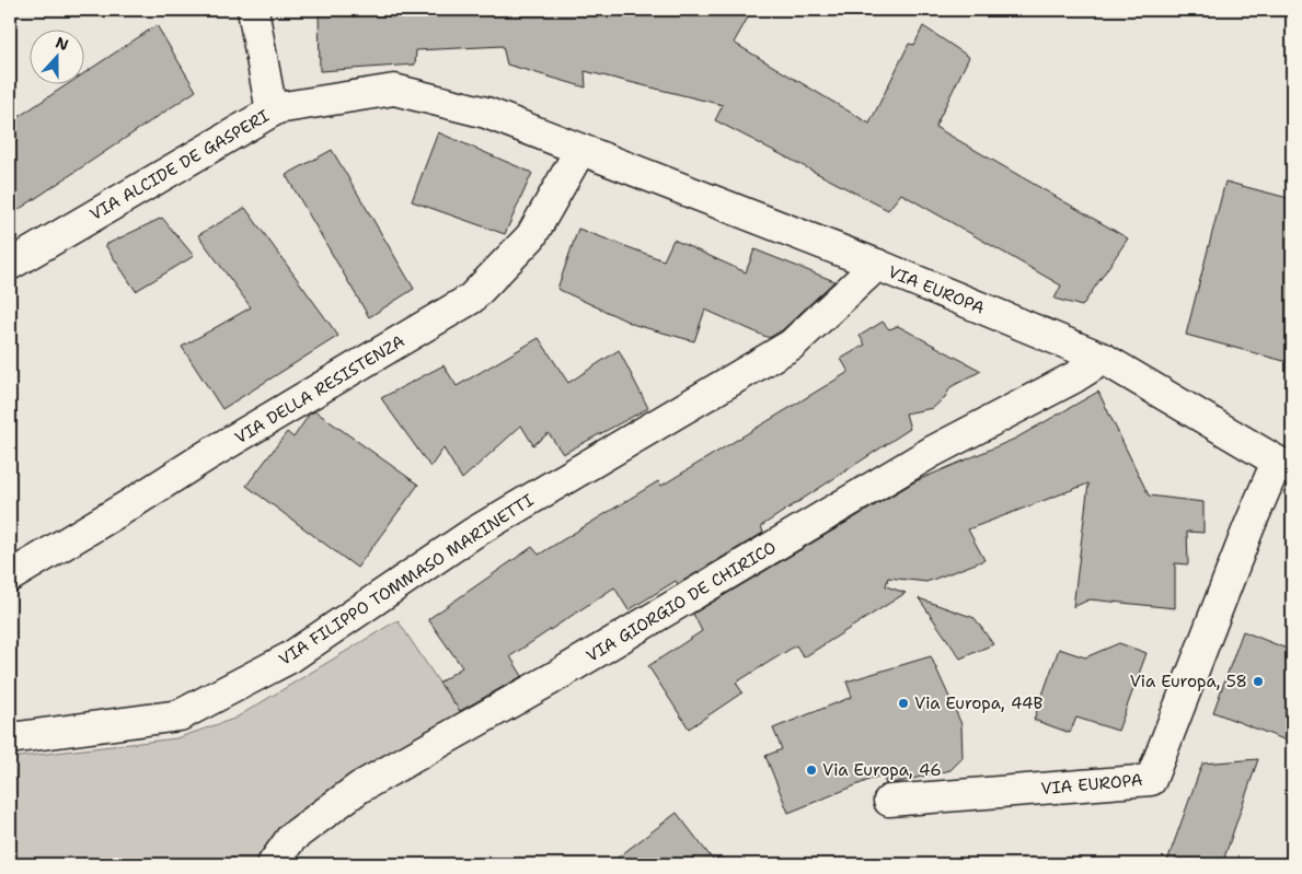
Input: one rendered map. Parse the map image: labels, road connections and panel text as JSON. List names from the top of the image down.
{
  "streets": {
    "main road": [
      "VIA ALCIDE DE GASPERI",
      "VIA EUROPA",
      "VIA DELLA RESISTENZA",
      "VIA FILIPPO TOMMASO MARINETTI",
      "VIA GIORGIO DE CHIRICO"
    ]
  },
  "crossings": [
    ["VIA ALCIDE DE GASPERI", "VIA EUROPA"],
    ["VIA ALCIDE DE GASPERI", "VIA DELLA RESISTENZA"],
    ["VIA EUROPA", "VIA DELLA RESISTENZA"],
    ["VIA EUROPA", "VIA FILIPPO TOMMASO MARINETTI"],
    ["VIA EUROPA", "VIA GIORGIO DE CHIRICO"]
  ],
  "places": ["Via Europa, 58", "Via Europa, 44B", "Via Europa, 46"],
  "north": "top"
}
